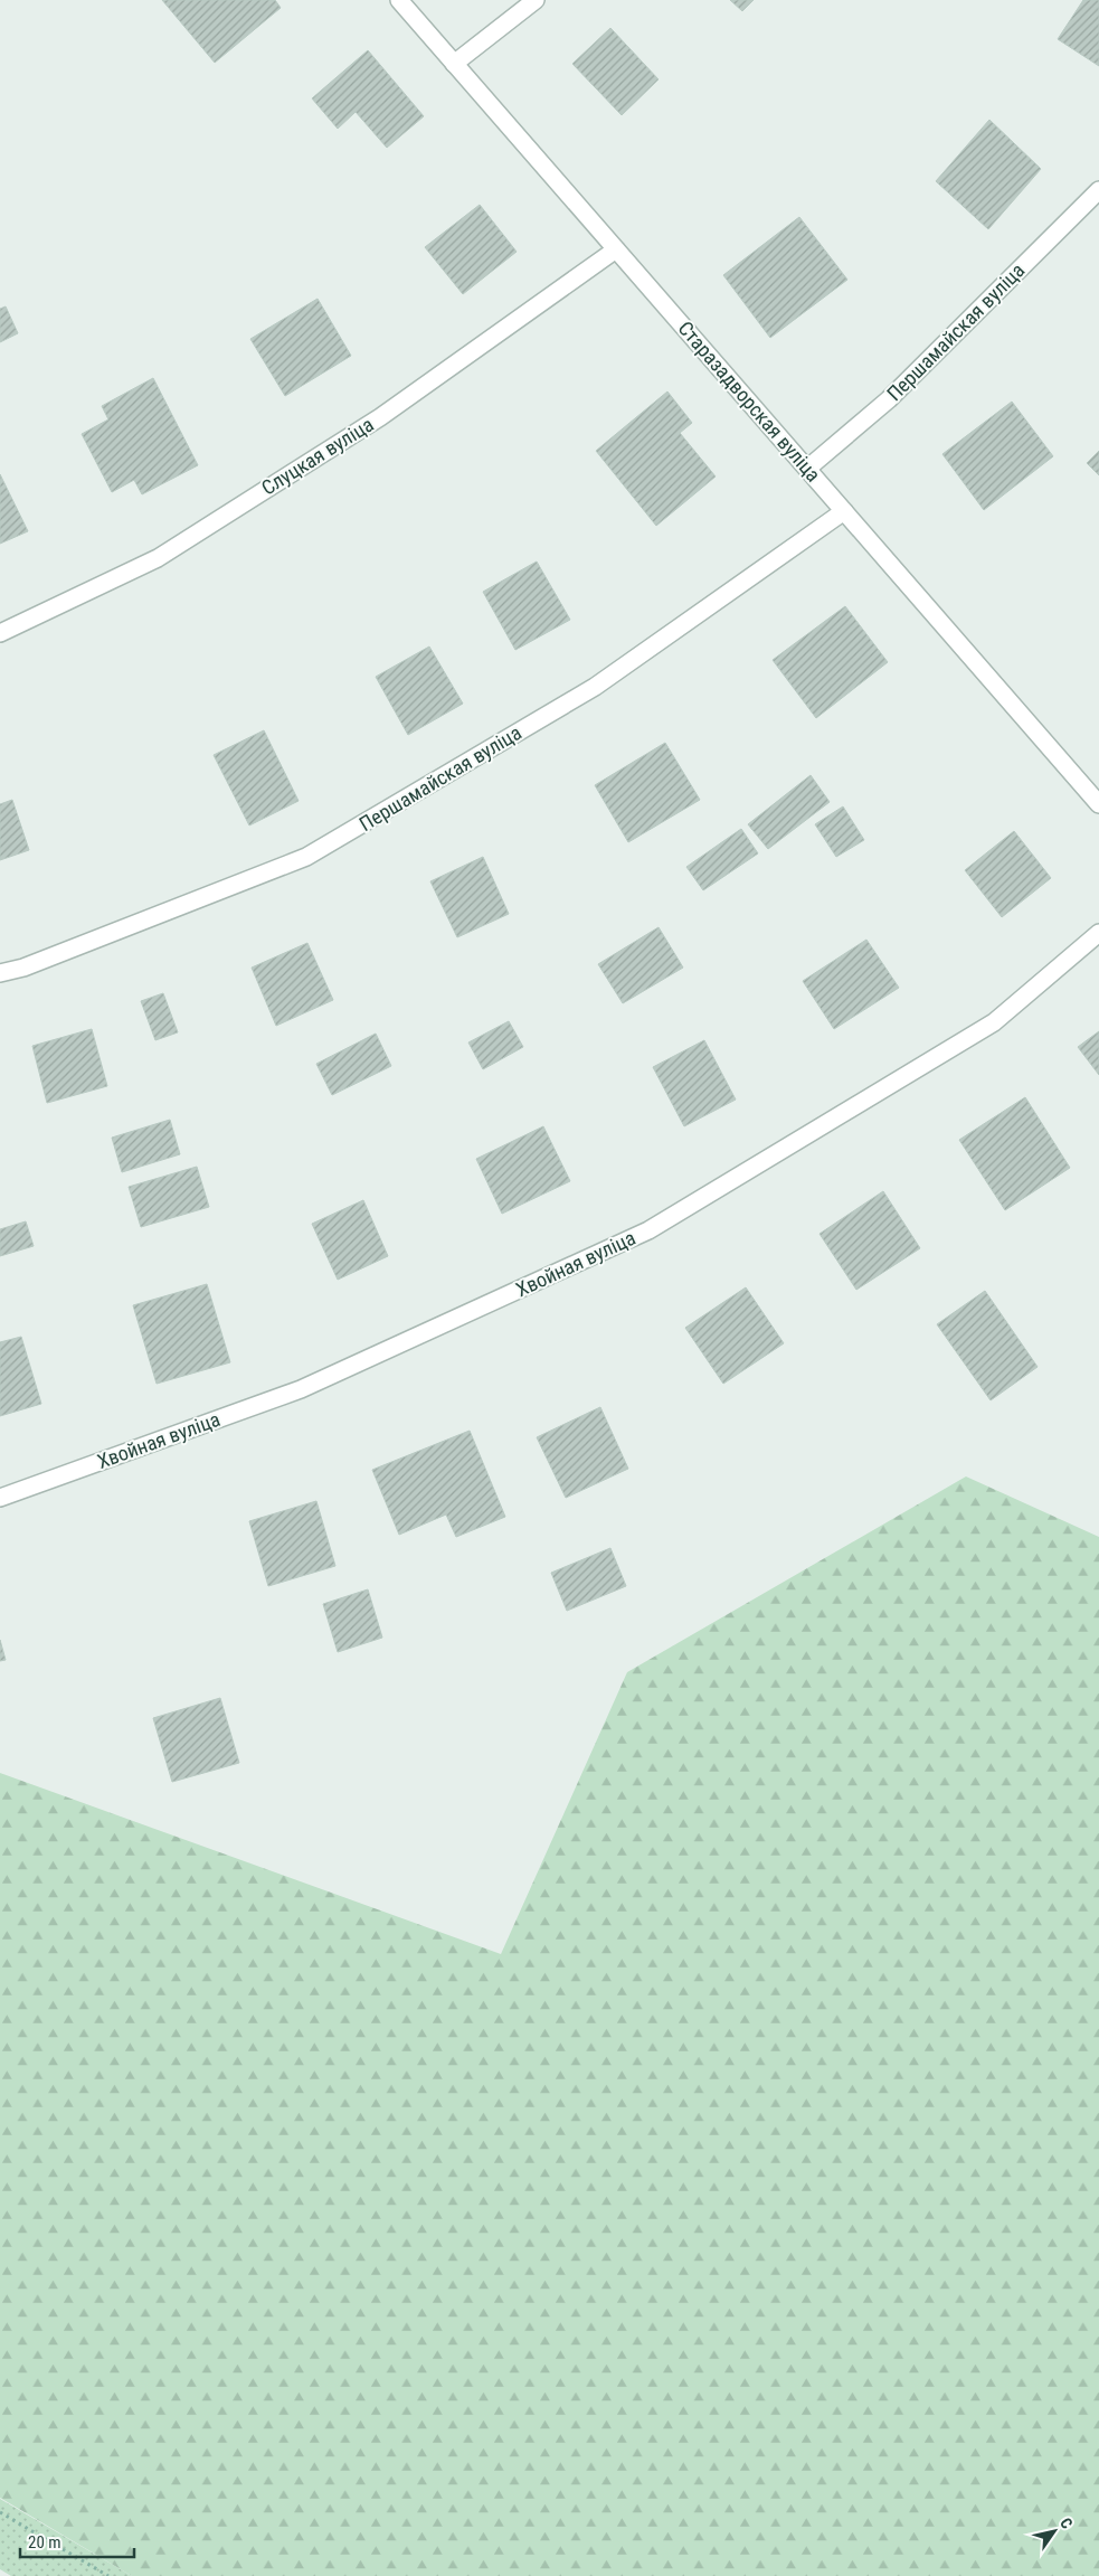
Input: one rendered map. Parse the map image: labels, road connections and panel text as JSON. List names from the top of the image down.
{
  "streets": {
    "street": [
      "Першамайская вуліца",
      "Старазадворская вуліца",
      "Слуцкая вуліца",
      "Хвойная вуліца"
    ]
  },
  "crossings": [
    ["Першамайская вуліца", "Старазадворская вуліца"],
    ["Старазадворская вуліца", "Слуцкая вуліца"]
  ],
  "scale_bar": "20 m",
  "north": "top right"
}
